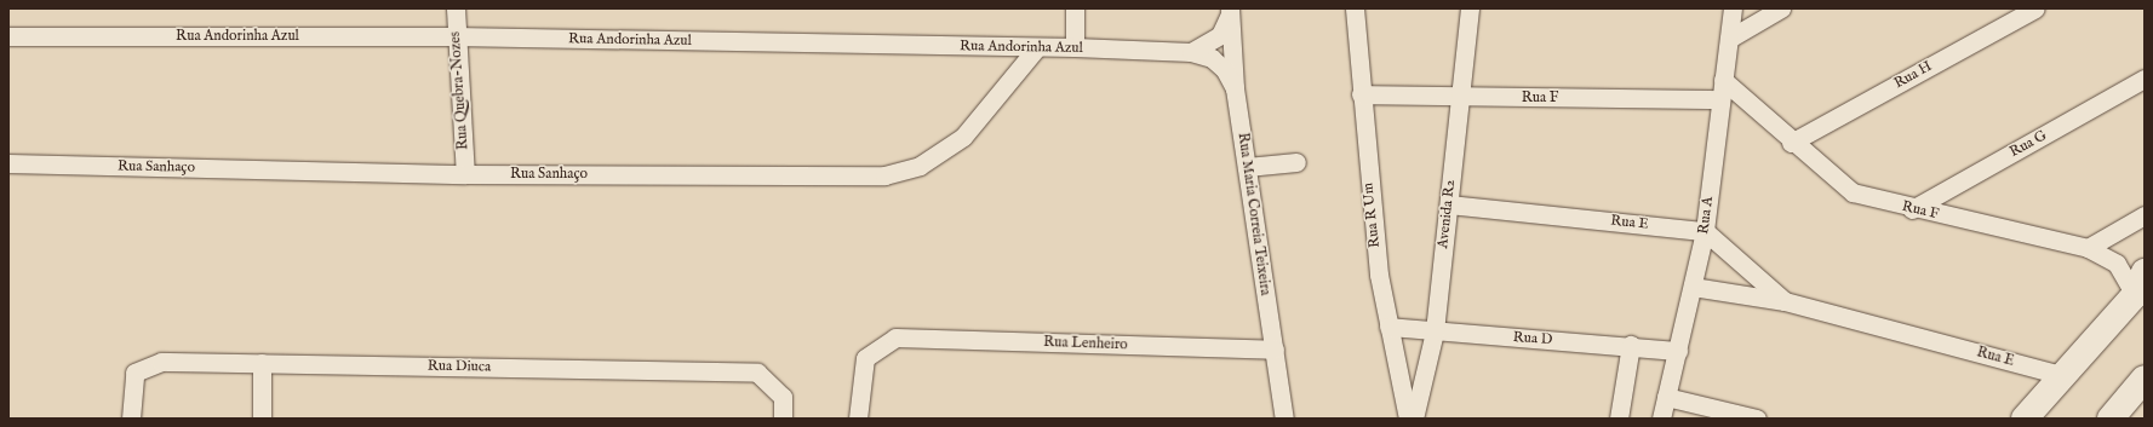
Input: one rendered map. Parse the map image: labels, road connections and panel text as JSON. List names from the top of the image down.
{
  "streets": {
    "street": [
      "Rua Andorinha Azul",
      "Rua H",
      "Rua Quebra-Nozes",
      "Rua F",
      "Rua G",
      "Rua Sanhaço",
      "Rua Maria Correia Teixeira",
      "Avenida R2",
      "Rua R Um",
      "Rua A",
      "Rua E",
      "Rua D",
      "Rua Lenheiro",
      "Rua Diuca"
    ]
  },
  "crossings": [
    ["Rua Andorinha Azul", "Rua Quebra-Nozes"],
    ["Rua Andorinha Azul", "Rua Sanhaço"],
    ["Rua Andorinha Azul", "Rua Maria Correia Teixeira"],
    ["Rua H", "Rua F"],
    ["Rua Quebra-Nozes", "Rua Sanhaço"],
    ["Rua F", "Rua G"],
    ["Rua F", "Avenida R2"],
    ["Rua F", "Rua R Um"],
    ["Rua F", "Rua A"],
    ["Rua Maria Correia Teixeira", "Rua Lenheiro"],
    ["Avenida R2", "Rua E"],
    ["Avenida R2", "Rua D"],
    ["Rua R Um", "Rua D"],
    ["Rua A", "Rua E"],
    ["Rua A", "Rua D"]
  ]
}
